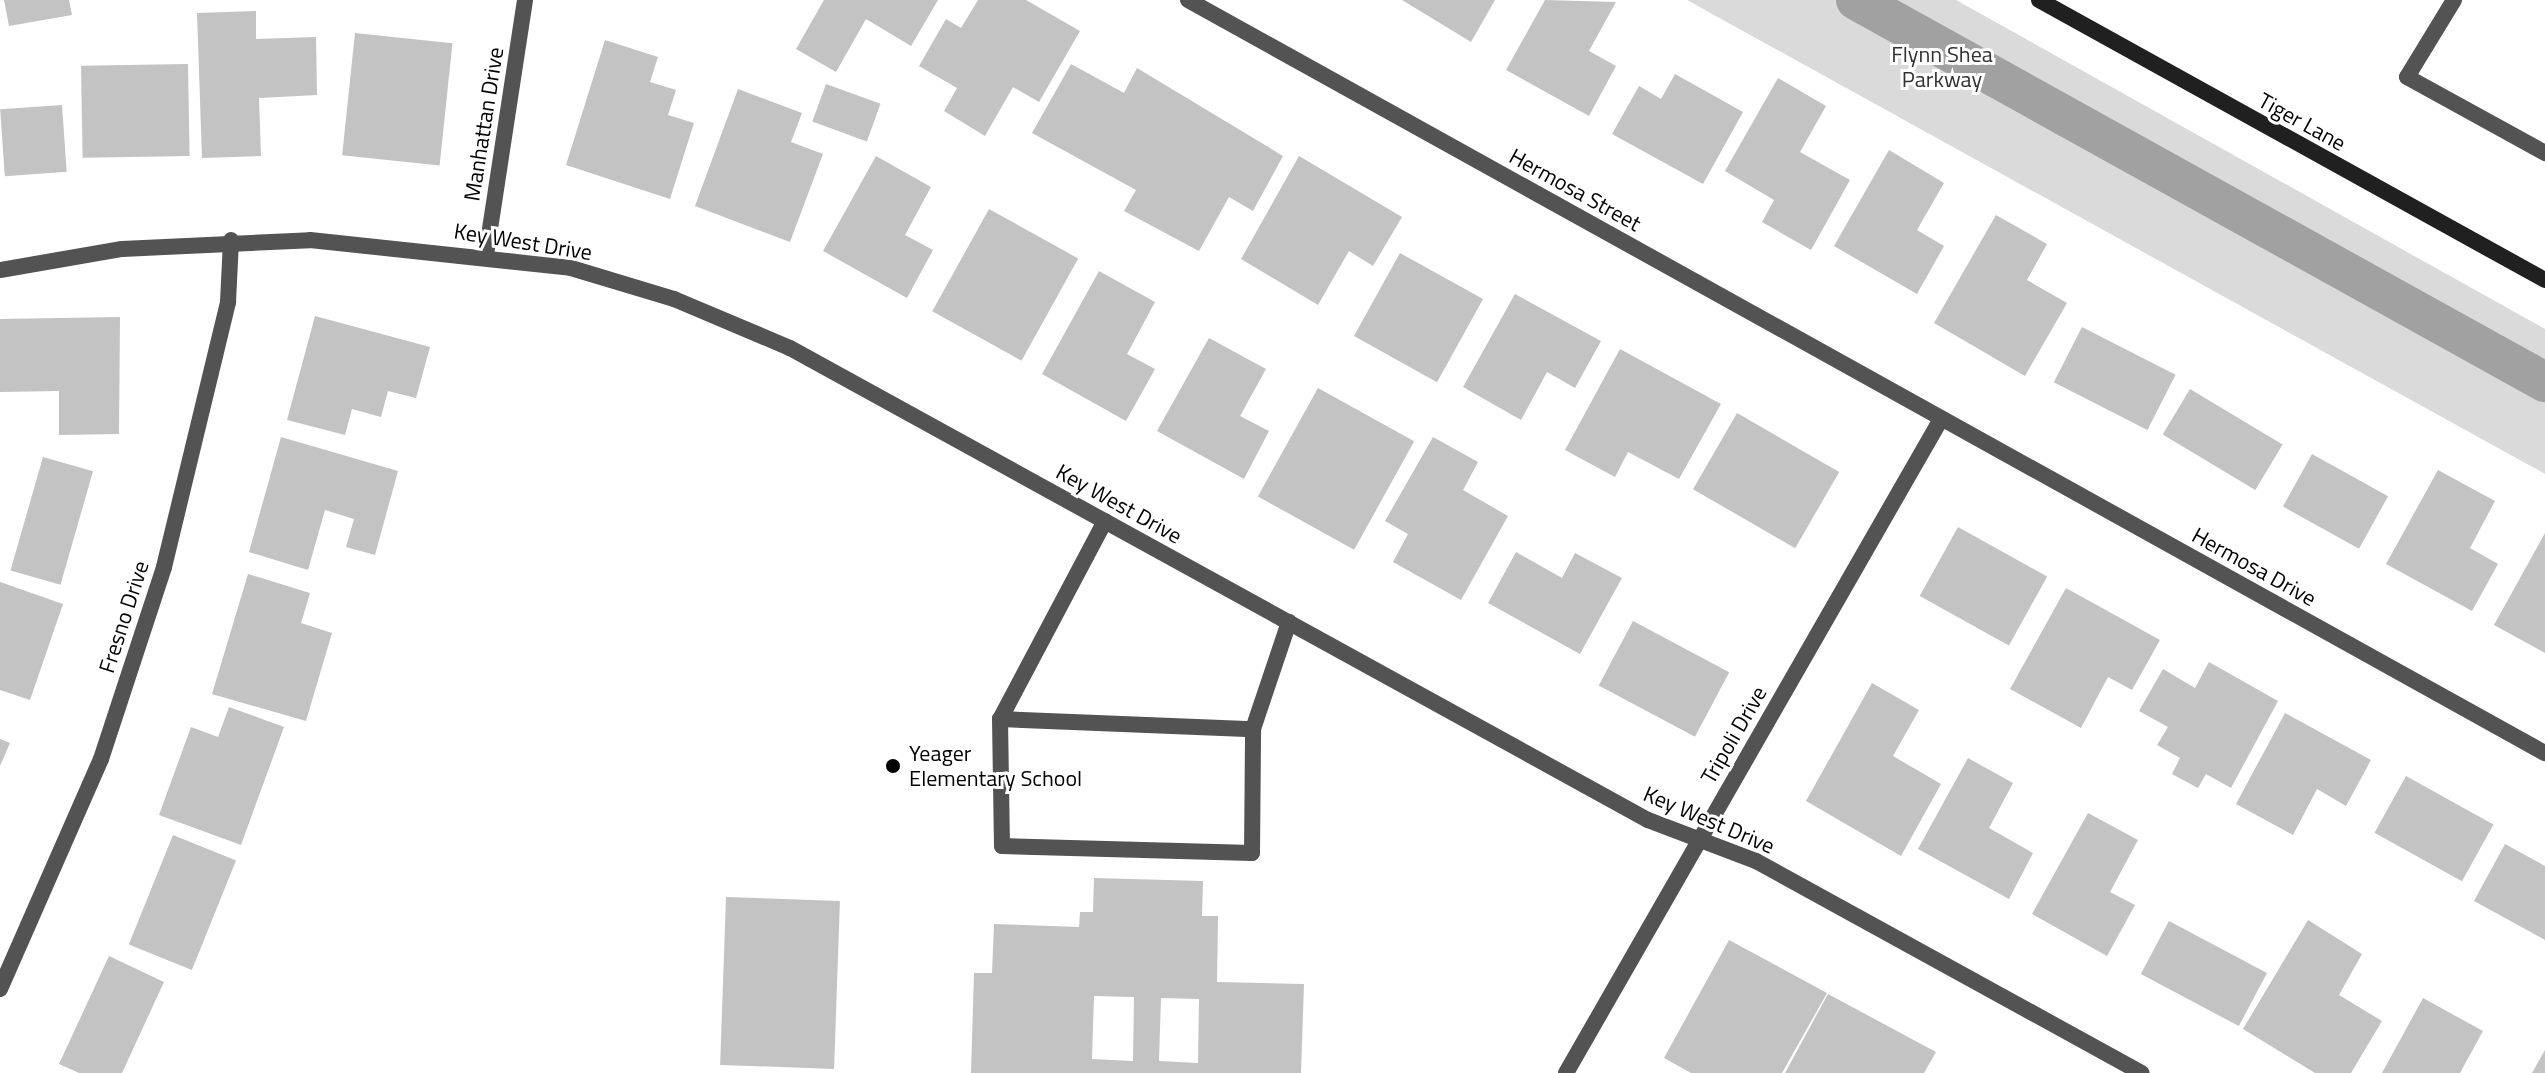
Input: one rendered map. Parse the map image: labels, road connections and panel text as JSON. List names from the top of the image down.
{
  "streets": {
    "street": [
      "Tiger Lane",
      "Manhattan Drive",
      "Hermosa Street",
      "Key West Drive",
      "Hermosa Drive",
      "Fresno Drive",
      "Tripoli Drive"
    ]
  },
  "crossings": [
    ["Manhattan Drive", "Key West Drive"],
    ["Hermosa Street", "Hermosa Drive"],
    ["Hermosa Street", "Tripoli Drive"],
    ["Key West Drive", "Fresno Drive"],
    ["Key West Drive", "Tripoli Drive"],
    ["Hermosa Drive", "Tripoli Drive"]
  ],
  "parks": ["Flynn Shea Parkway"],
  "places": ["Yeager Elementary School"]
}
